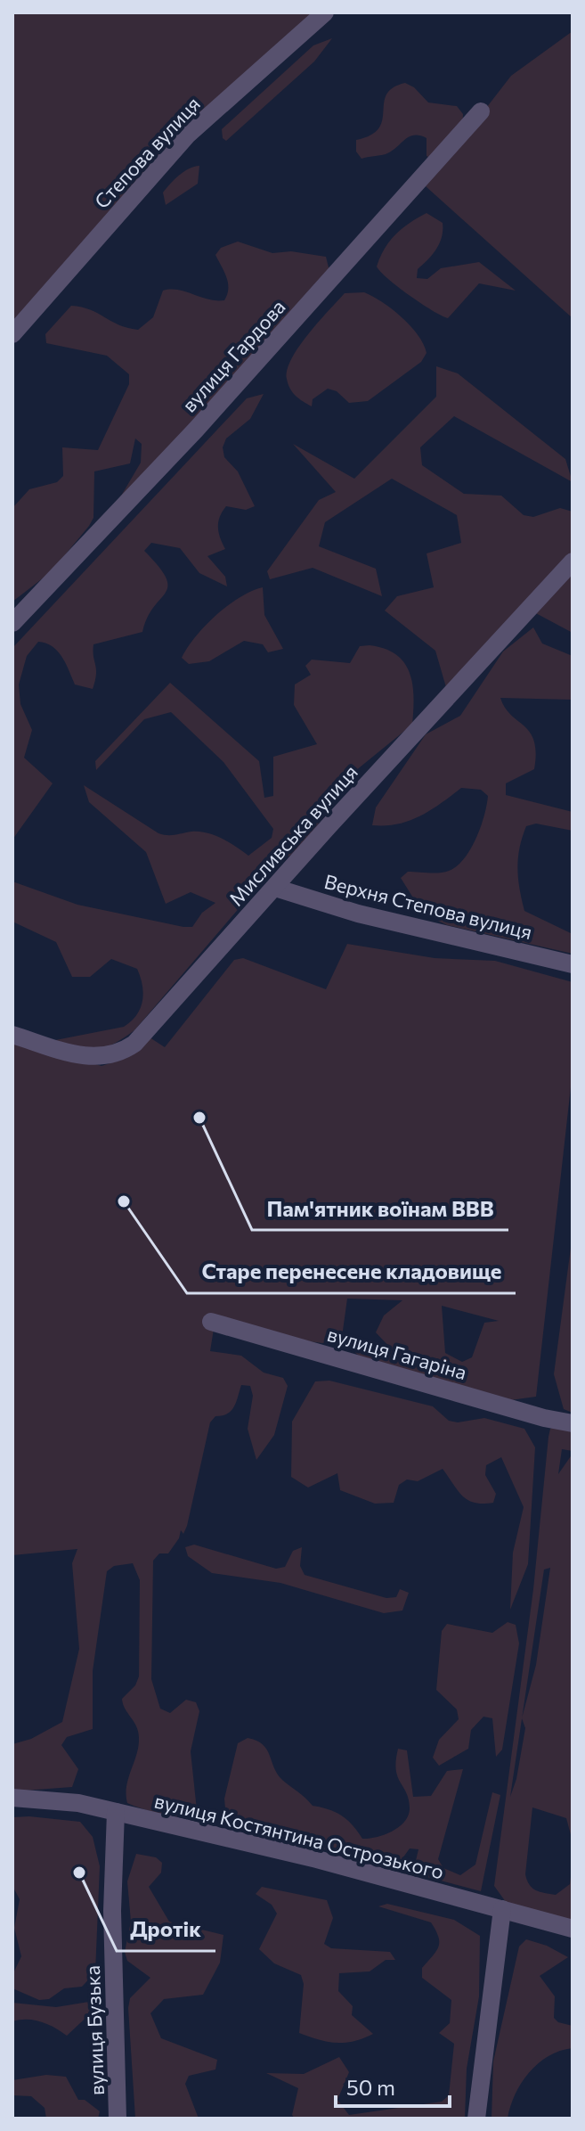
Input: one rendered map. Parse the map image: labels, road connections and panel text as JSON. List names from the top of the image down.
{
  "streets": {
    "street": [
      "Степова вулиця",
      "вулиця Гардова",
      "Мисливська вулиця",
      "Верхня Степова вулиця",
      "вулиця Гагаріна",
      "вулиця Костянтина Острозького",
      "вулиця Бузька"
    ]
  },
  "crossings": [
    ["Мисливська вулиця", "Верхня Степова вулиця"],
    ["вулиця Костянтина Острозького", "вулиця Бузька"]
  ],
  "places": ["Пам'ятник воїнам ВВВ", "Старе перенесене кладовище", "Дротік"],
  "scale_bar": "50 m"
}
